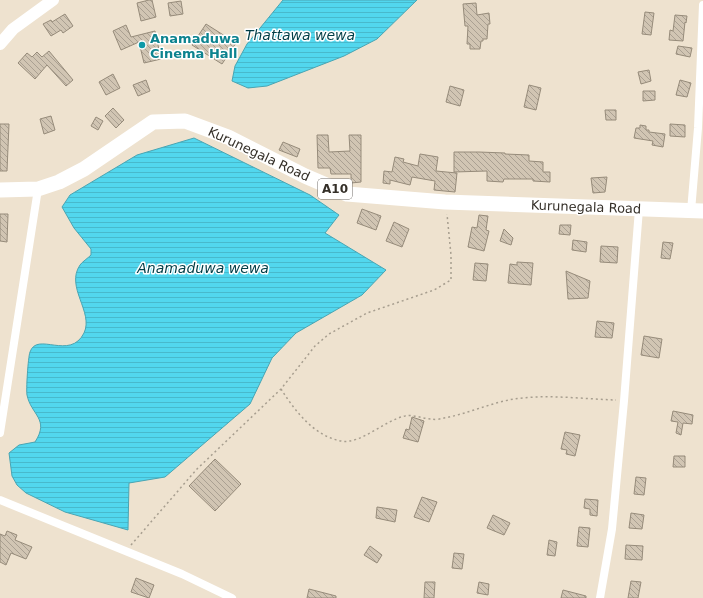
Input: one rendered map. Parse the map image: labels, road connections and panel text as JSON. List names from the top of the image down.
{
  "streets": {
    "highway": ["Kurunegala Road", "A10"]
  },
  "water": ["Thattawa wewa", "Anamaduwa wewa"],
  "places": ["Anamaduwa Cinema Hall"]
}
